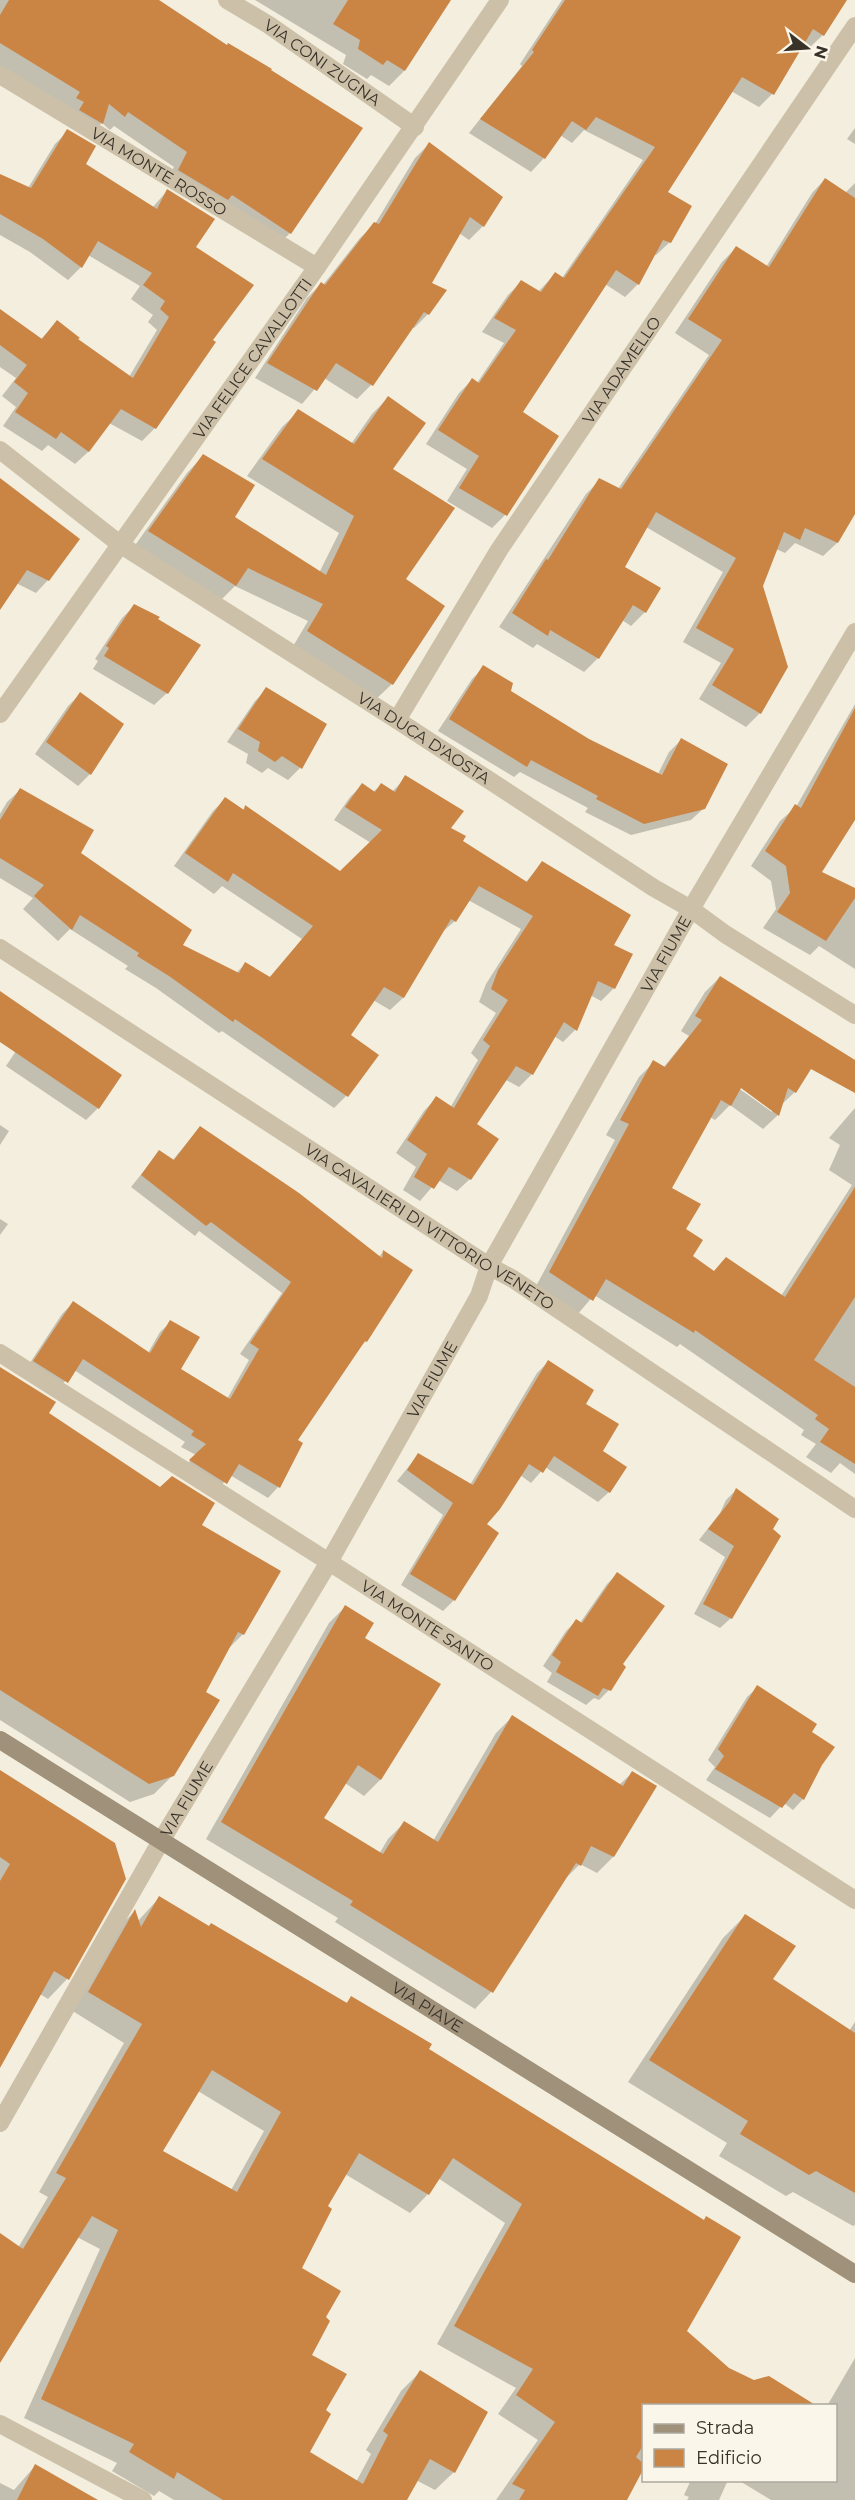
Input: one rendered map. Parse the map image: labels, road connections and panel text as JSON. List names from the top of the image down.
{
  "streets": {
    "street": [
      "VIA CONI ZUGNA",
      "VIA MONTE ROSSO",
      "VIA FELICE CAVALLOTTI",
      "VIA ADAMELLO",
      "VIA DUCA D'AOSTA",
      "VIA FIUME",
      "VIA CAVALIERI DI VITTORIO VENETO",
      "VIA MONTE SANTO",
      "VIA PIAVE"
    ]
  },
  "crossings": [
    ["VIA CONI ZUGNA", "VIA FELICE CAVALLOTTI"],
    ["VIA MONTE ROSSO", "VIA FELICE CAVALLOTTI"],
    ["VIA FELICE CAVALLOTTI", "VIA DUCA D'AOSTA"],
    ["VIA ADAMELLO", "VIA DUCA D'AOSTA"],
    ["VIA DUCA D'AOSTA", "VIA FIUME"],
    ["VIA FIUME", "VIA CAVALIERI DI VITTORIO VENETO"],
    ["VIA FIUME", "VIA MONTE SANTO"],
    ["VIA FIUME", "VIA PIAVE"]
  ],
  "legend": ["Strada", "Edificio"],
  "north": "right"
}
